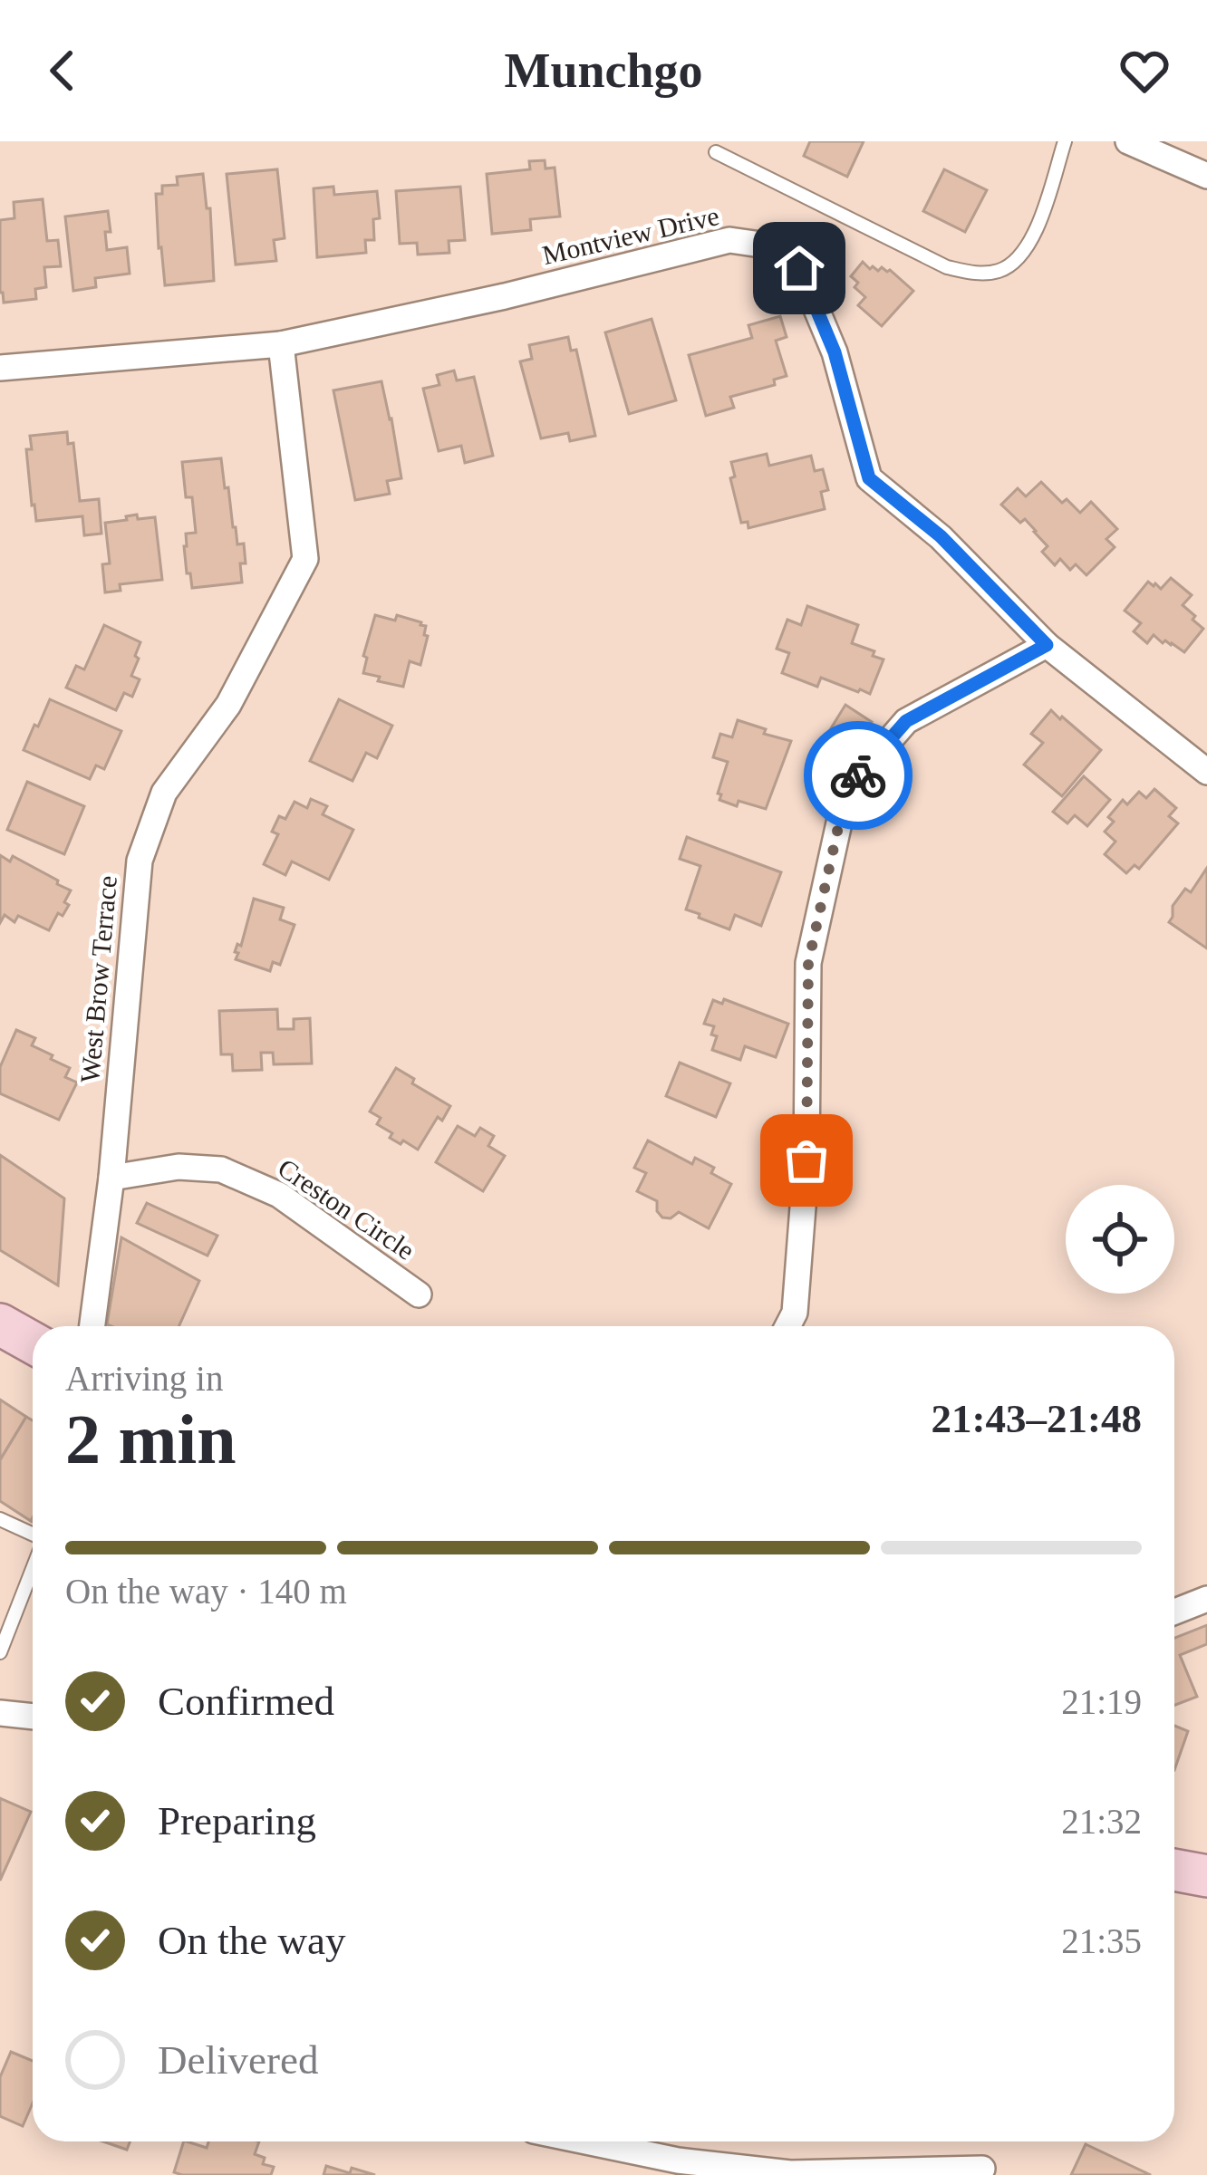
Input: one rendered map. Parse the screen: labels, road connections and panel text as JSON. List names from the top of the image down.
{
  "streets": {
    "street": ["Montview Drive", "West Brow Terrace", "Creston Circle"]
  },
  "crossings": [
    ["Montview Drive", "West Brow Terrace"],
    ["West Brow Terrace", "Creston Circle"]
  ],
  "page": {
    "header": "Munchgo",
    "heading": ["2 min", "Arriving in", "21:43–21:48"],
    "bar": "On the way · 140 m",
    "list": [
      ["Confirmed", "21:19"],
      ["Preparing", "21:32"],
      ["On the way", "21:35"],
      "Delivered"
    ]
  }
}
